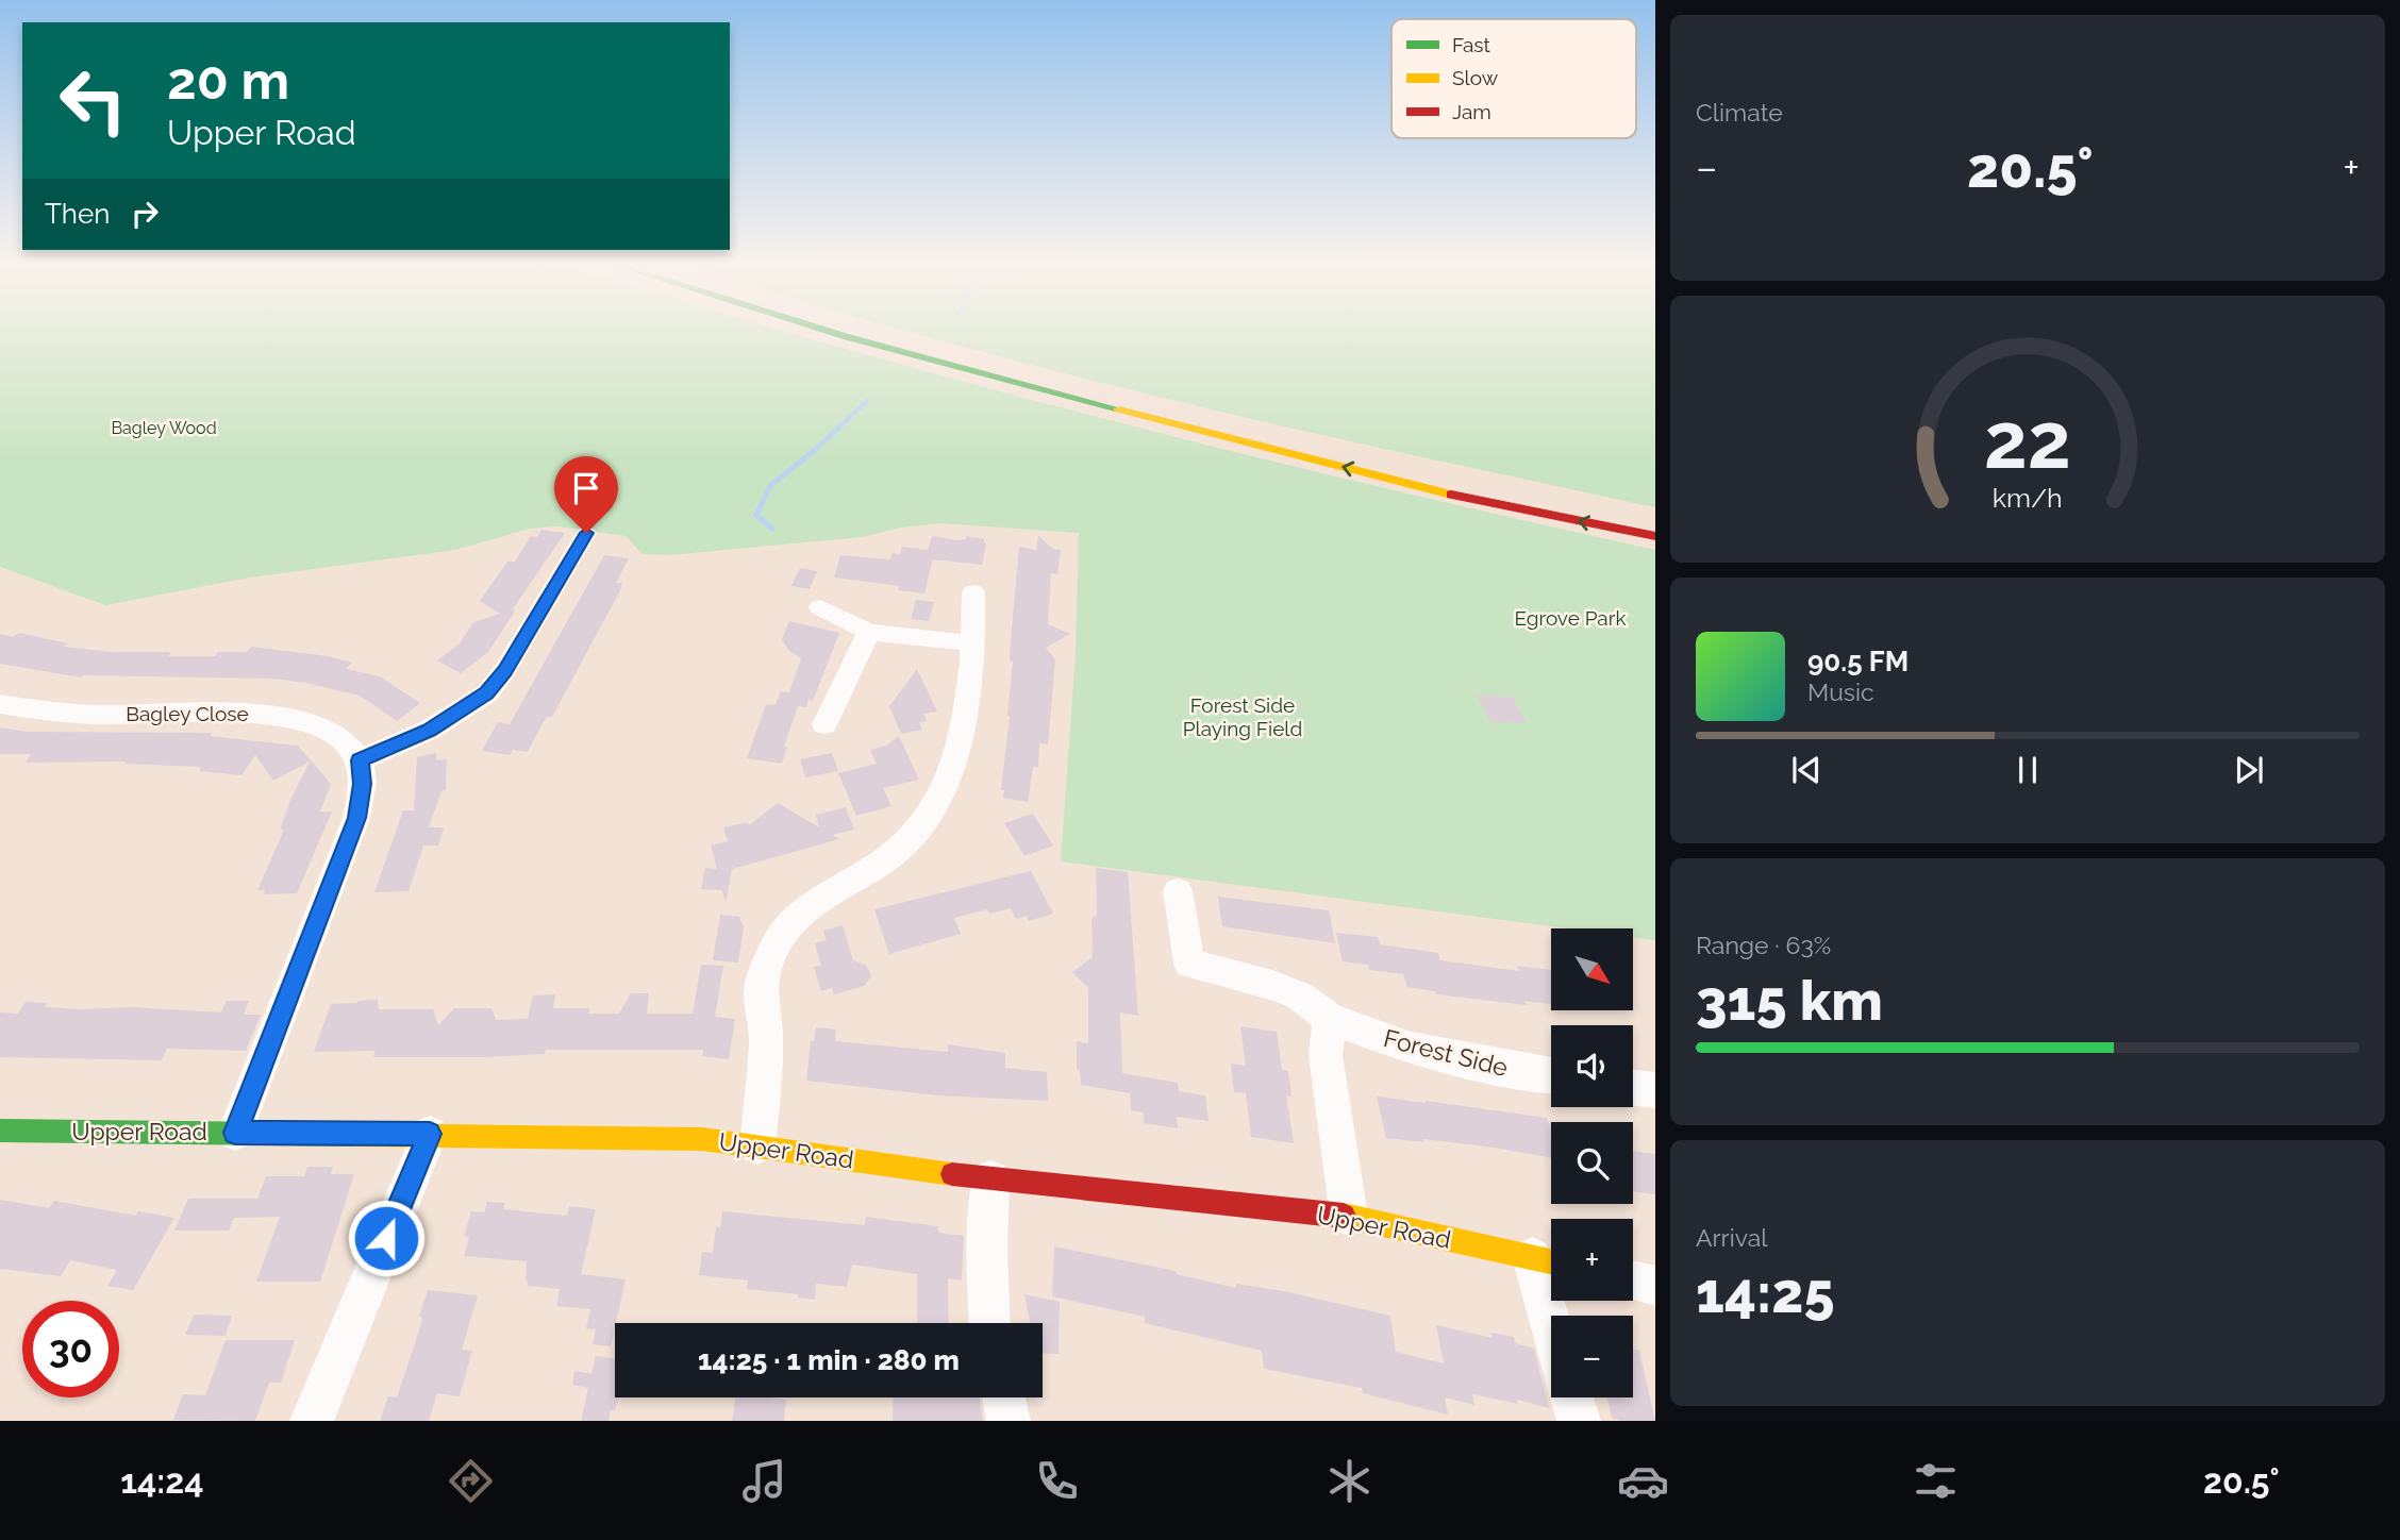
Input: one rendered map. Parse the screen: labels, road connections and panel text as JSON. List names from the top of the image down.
{
  "streets": {
    "main road": ["Upper Road"],
    "street": ["Bagley Close", "Forest Side"]
  },
  "parks": ["Bagley Wood", "Egrove Park", "Forest Side Playing Field"],
  "legend": ["Fast", "Slow", "Jam"],
  "north": "bottom right",
  "page": {
    "tile": [
      "Climate",
      ["Range · 63%", "315 km"],
      ["Arrival", "14:25"]
    ],
    "turn": ["20 m", "Upper Road"],
    "heat": ["−", "20.5°", "+"],
    "then": "Then",
    "song": ["90.5 FM", "Music"],
    "map_buttons": ["+", "−"],
    "limit": "30",
    "trip": "14:25 · 1 min · 280 m",
    "tabs": ["14:24", "20.5°"],
    "gauge": ["22", "km/h"]
  }
}
